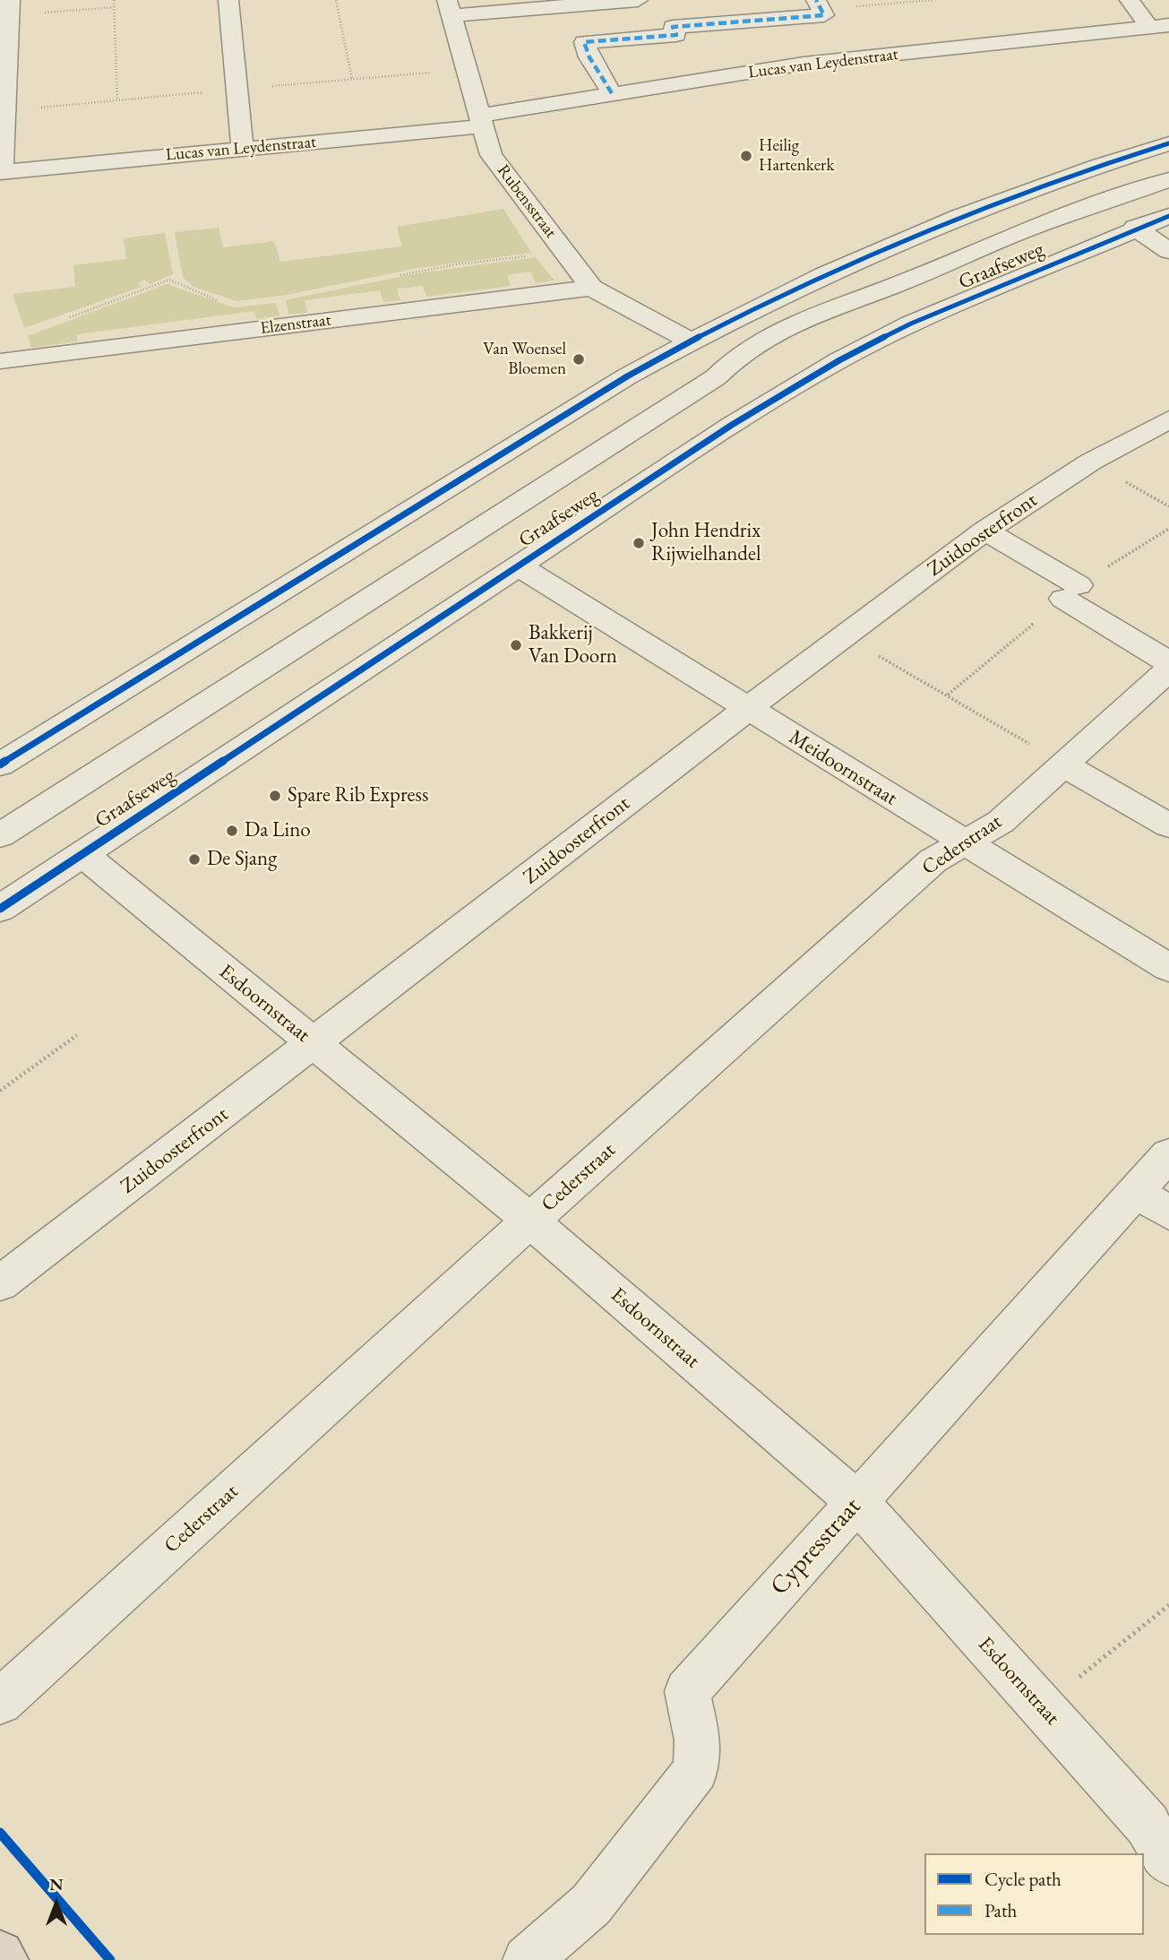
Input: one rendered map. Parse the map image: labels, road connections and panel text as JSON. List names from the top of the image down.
{
  "streets": {
    "street": [
      "Lucas van Leydenstraat",
      "Rubensstraat",
      "Graafseweg",
      "Elzenstraat",
      "Zuidoosterfront",
      "Meidoornstraat",
      "Cederstraat",
      "Esdoornstraat",
      "Cypresstraat"
    ]
  },
  "crossings": [
    ["Lucas van Leydenstraat", "Rubensstraat"],
    ["Rubensstraat", "Elzenstraat"],
    ["Graafseweg", "Meidoornstraat"],
    ["Graafseweg", "Esdoornstraat"],
    ["Zuidoosterfront", "Meidoornstraat"],
    ["Zuidoosterfront", "Esdoornstraat"],
    ["Meidoornstraat", "Cederstraat"],
    ["Cederstraat", "Esdoornstraat"],
    ["Esdoornstraat", "Cypresstraat"]
  ],
  "places": [
    "Heilig Hartenkerk",
    "Van Woensel Bloemen",
    "John Hendrix Rijwielhandel",
    "Bakkerij Van Doorn",
    "Spare Rib Express",
    "Da Lino",
    "De Sjang"
  ],
  "legend": ["Cycle path", "Path"],
  "north": "top"
}
